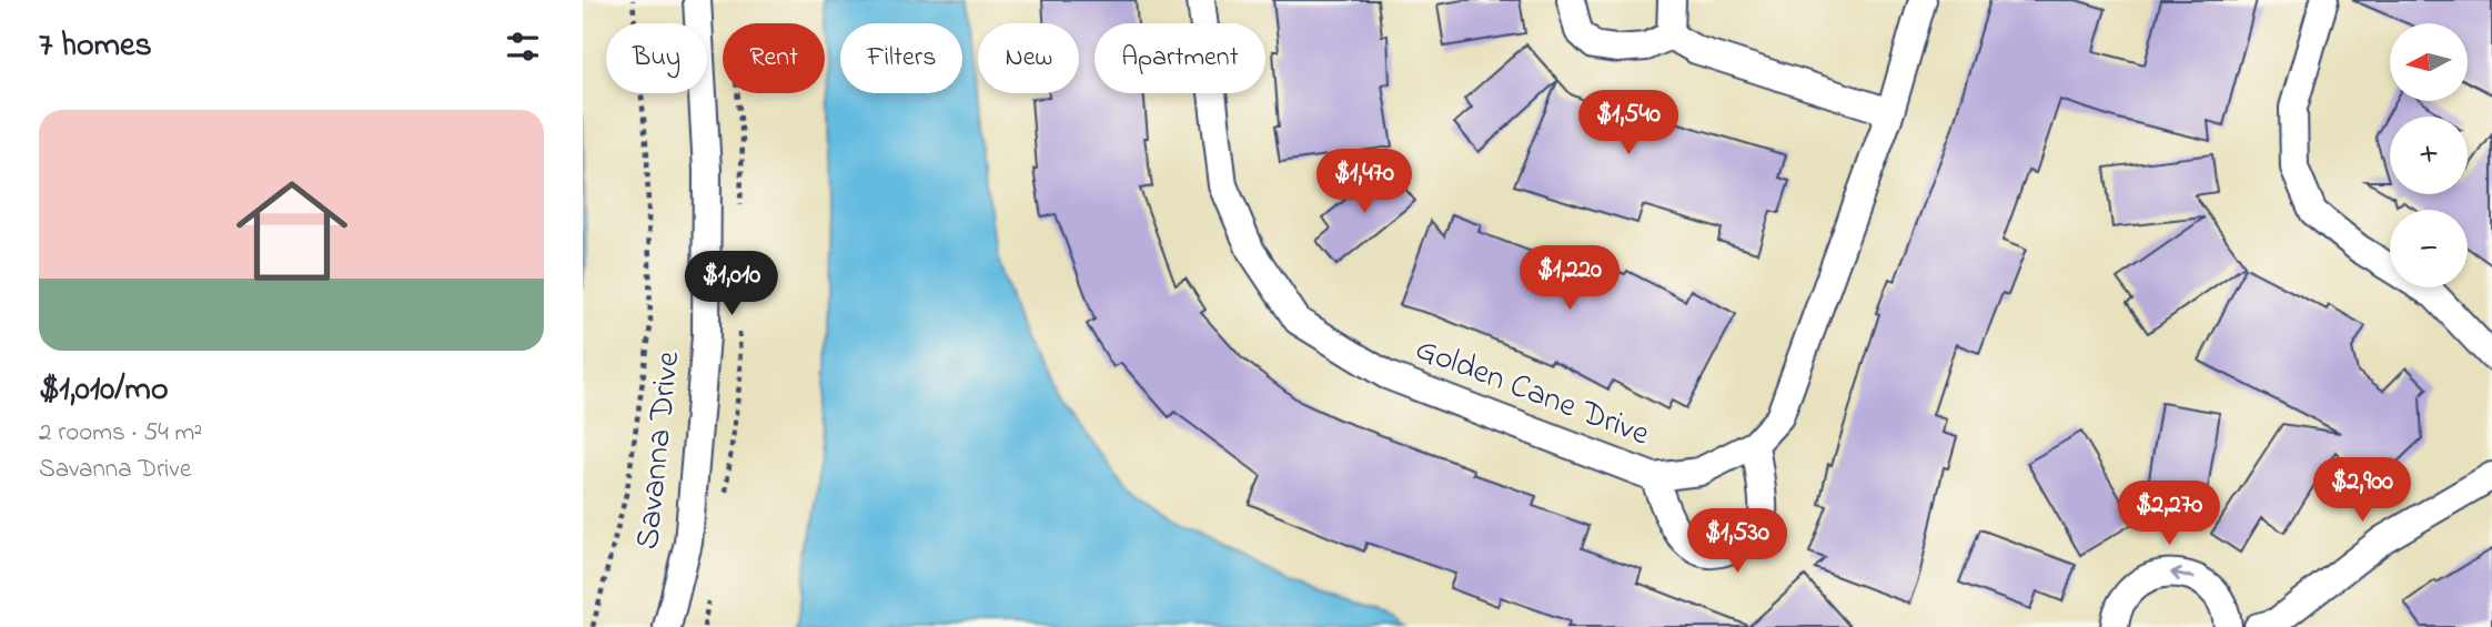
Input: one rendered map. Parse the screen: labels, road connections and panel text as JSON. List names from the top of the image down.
{
  "streets": {
    "street": ["Golden Cane Drive", "Savanna Drive"]
  },
  "north": "left",
  "page": {
    "heading": "7 homes",
    "map_buttons": ["+", "−"],
    "chip": [
      "Buy",
      "Rent",
      "Filters",
      "New",
      "Apartment"
    ],
    "price": [
      "$1,540",
      "$1,470",
      "$1,220",
      "$1,010",
      "$2,900",
      "$2,270",
      "$1,530"
    ],
    "list": [
      {
        "name": "$1,010/mo",
        "note": "2 rooms · 54 m² · Savanna Drive"
      }
    ]
  }
}
